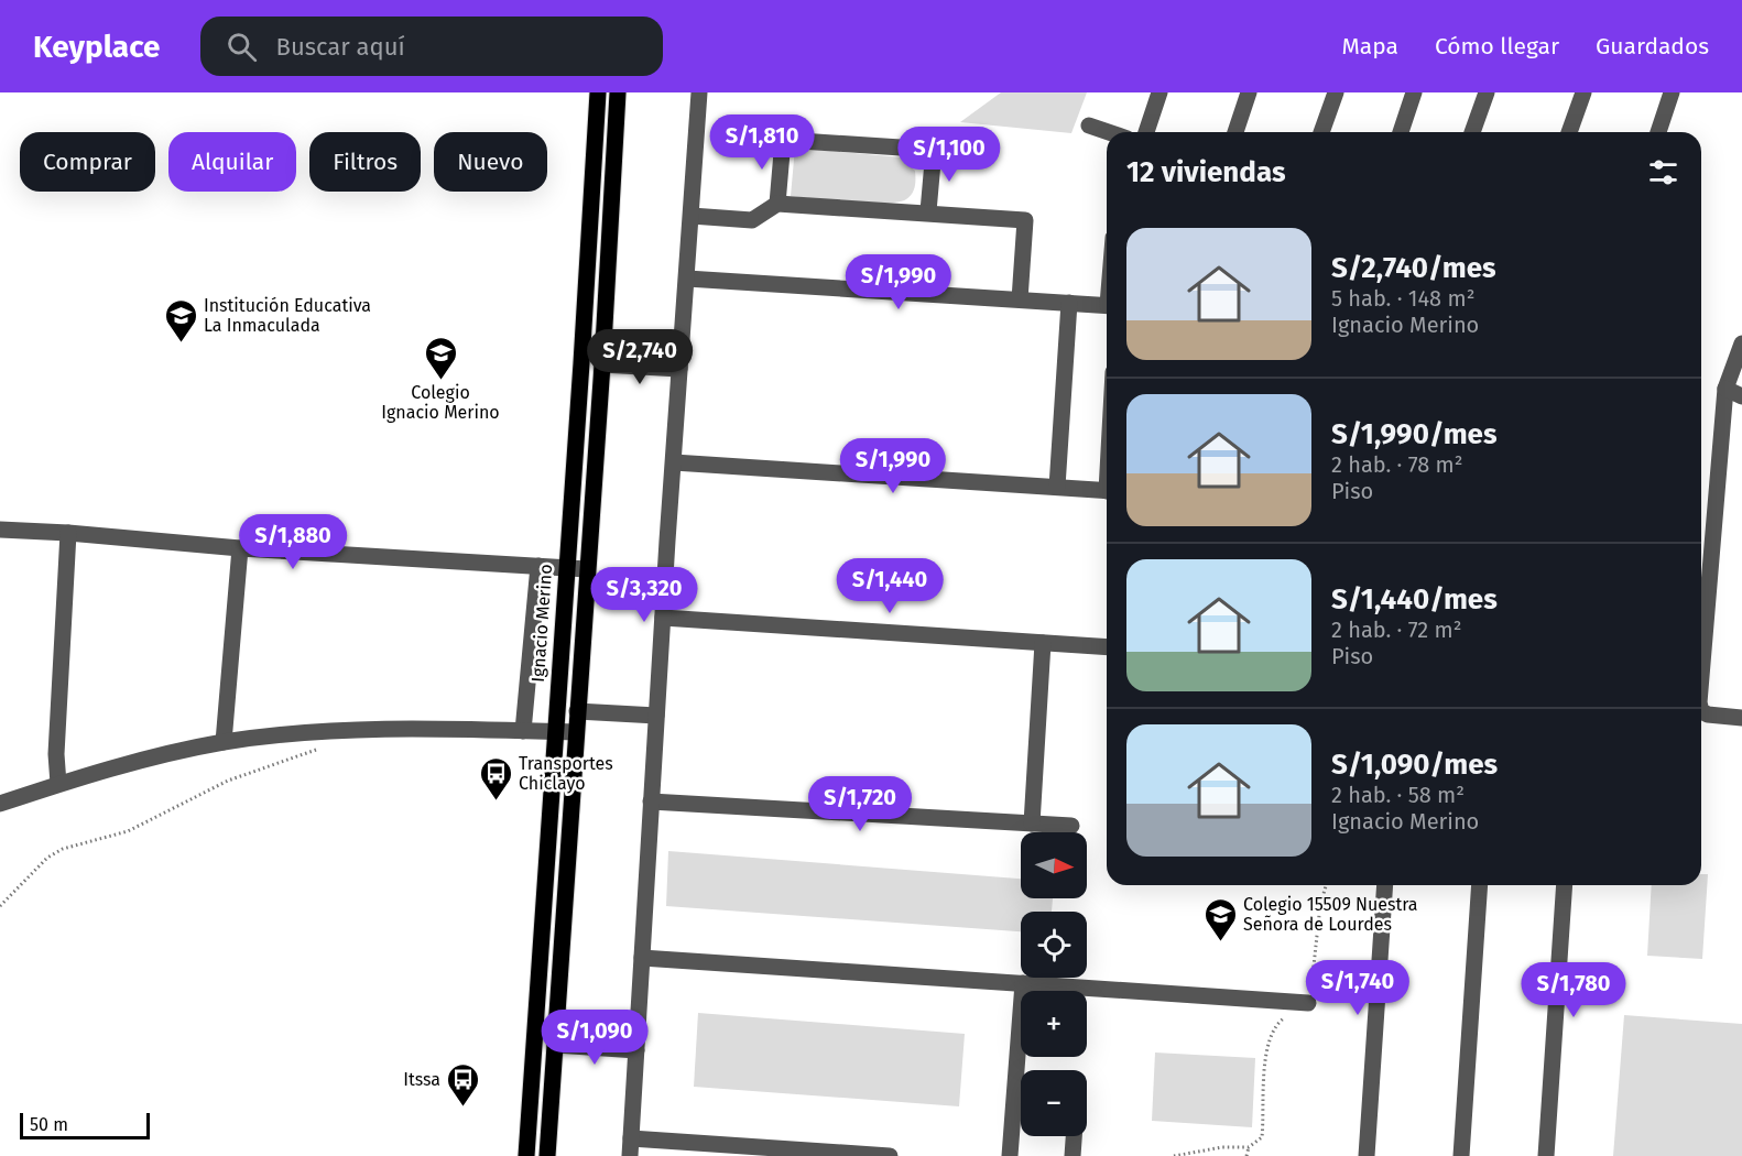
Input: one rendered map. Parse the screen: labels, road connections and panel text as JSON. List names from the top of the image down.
{
  "streets": {
    "main road": ["Ignacio Merino"]
  },
  "places": {
    "school or university": ["Institución Educativa La Inmaculada", "Colegio Ignacio Merino", "Colegio 15509 Nuestra Señora de Lourdes"],
    "bus stop": ["Transportes Chiclayo", "Itssa"]
  },
  "scale_bar": "50 m",
  "north": "right",
  "page": {
    "header": "Keyplace",
    "search": "Buscar aquí",
    "nav": ["Mapa", "Cómo llegar", "Guardados"],
    "price": [
      "S/1,810",
      "S/1,100",
      "S/1,990",
      "S/2,740",
      "S/1,990",
      "S/1,880",
      "S/1,440",
      "S/3,320",
      "S/1,720",
      "S/1,740",
      "S/1,780",
      "S/1,090"
    ],
    "chip": [
      "Comprar",
      "Alquilar",
      "Filtros",
      "Nuevo"
    ],
    "heading": "12 viviendas",
    "list": [
      {
        "name": "S/2,740/mes",
        "note": "5 hab. · 148 m² · Ignacio Merino"
      },
      {
        "name": "S/1,990/mes",
        "note": "2 hab. · 78 m² · Piso"
      },
      {
        "name": "S/1,440/mes",
        "note": "2 hab. · 72 m² · Piso"
      },
      {
        "name": "S/1,090/mes",
        "note": "2 hab. · 58 m² · Ignacio Merino"
      }
    ],
    "map_buttons": ["+", "−"],
    "scale": "50 m"
  }
}
